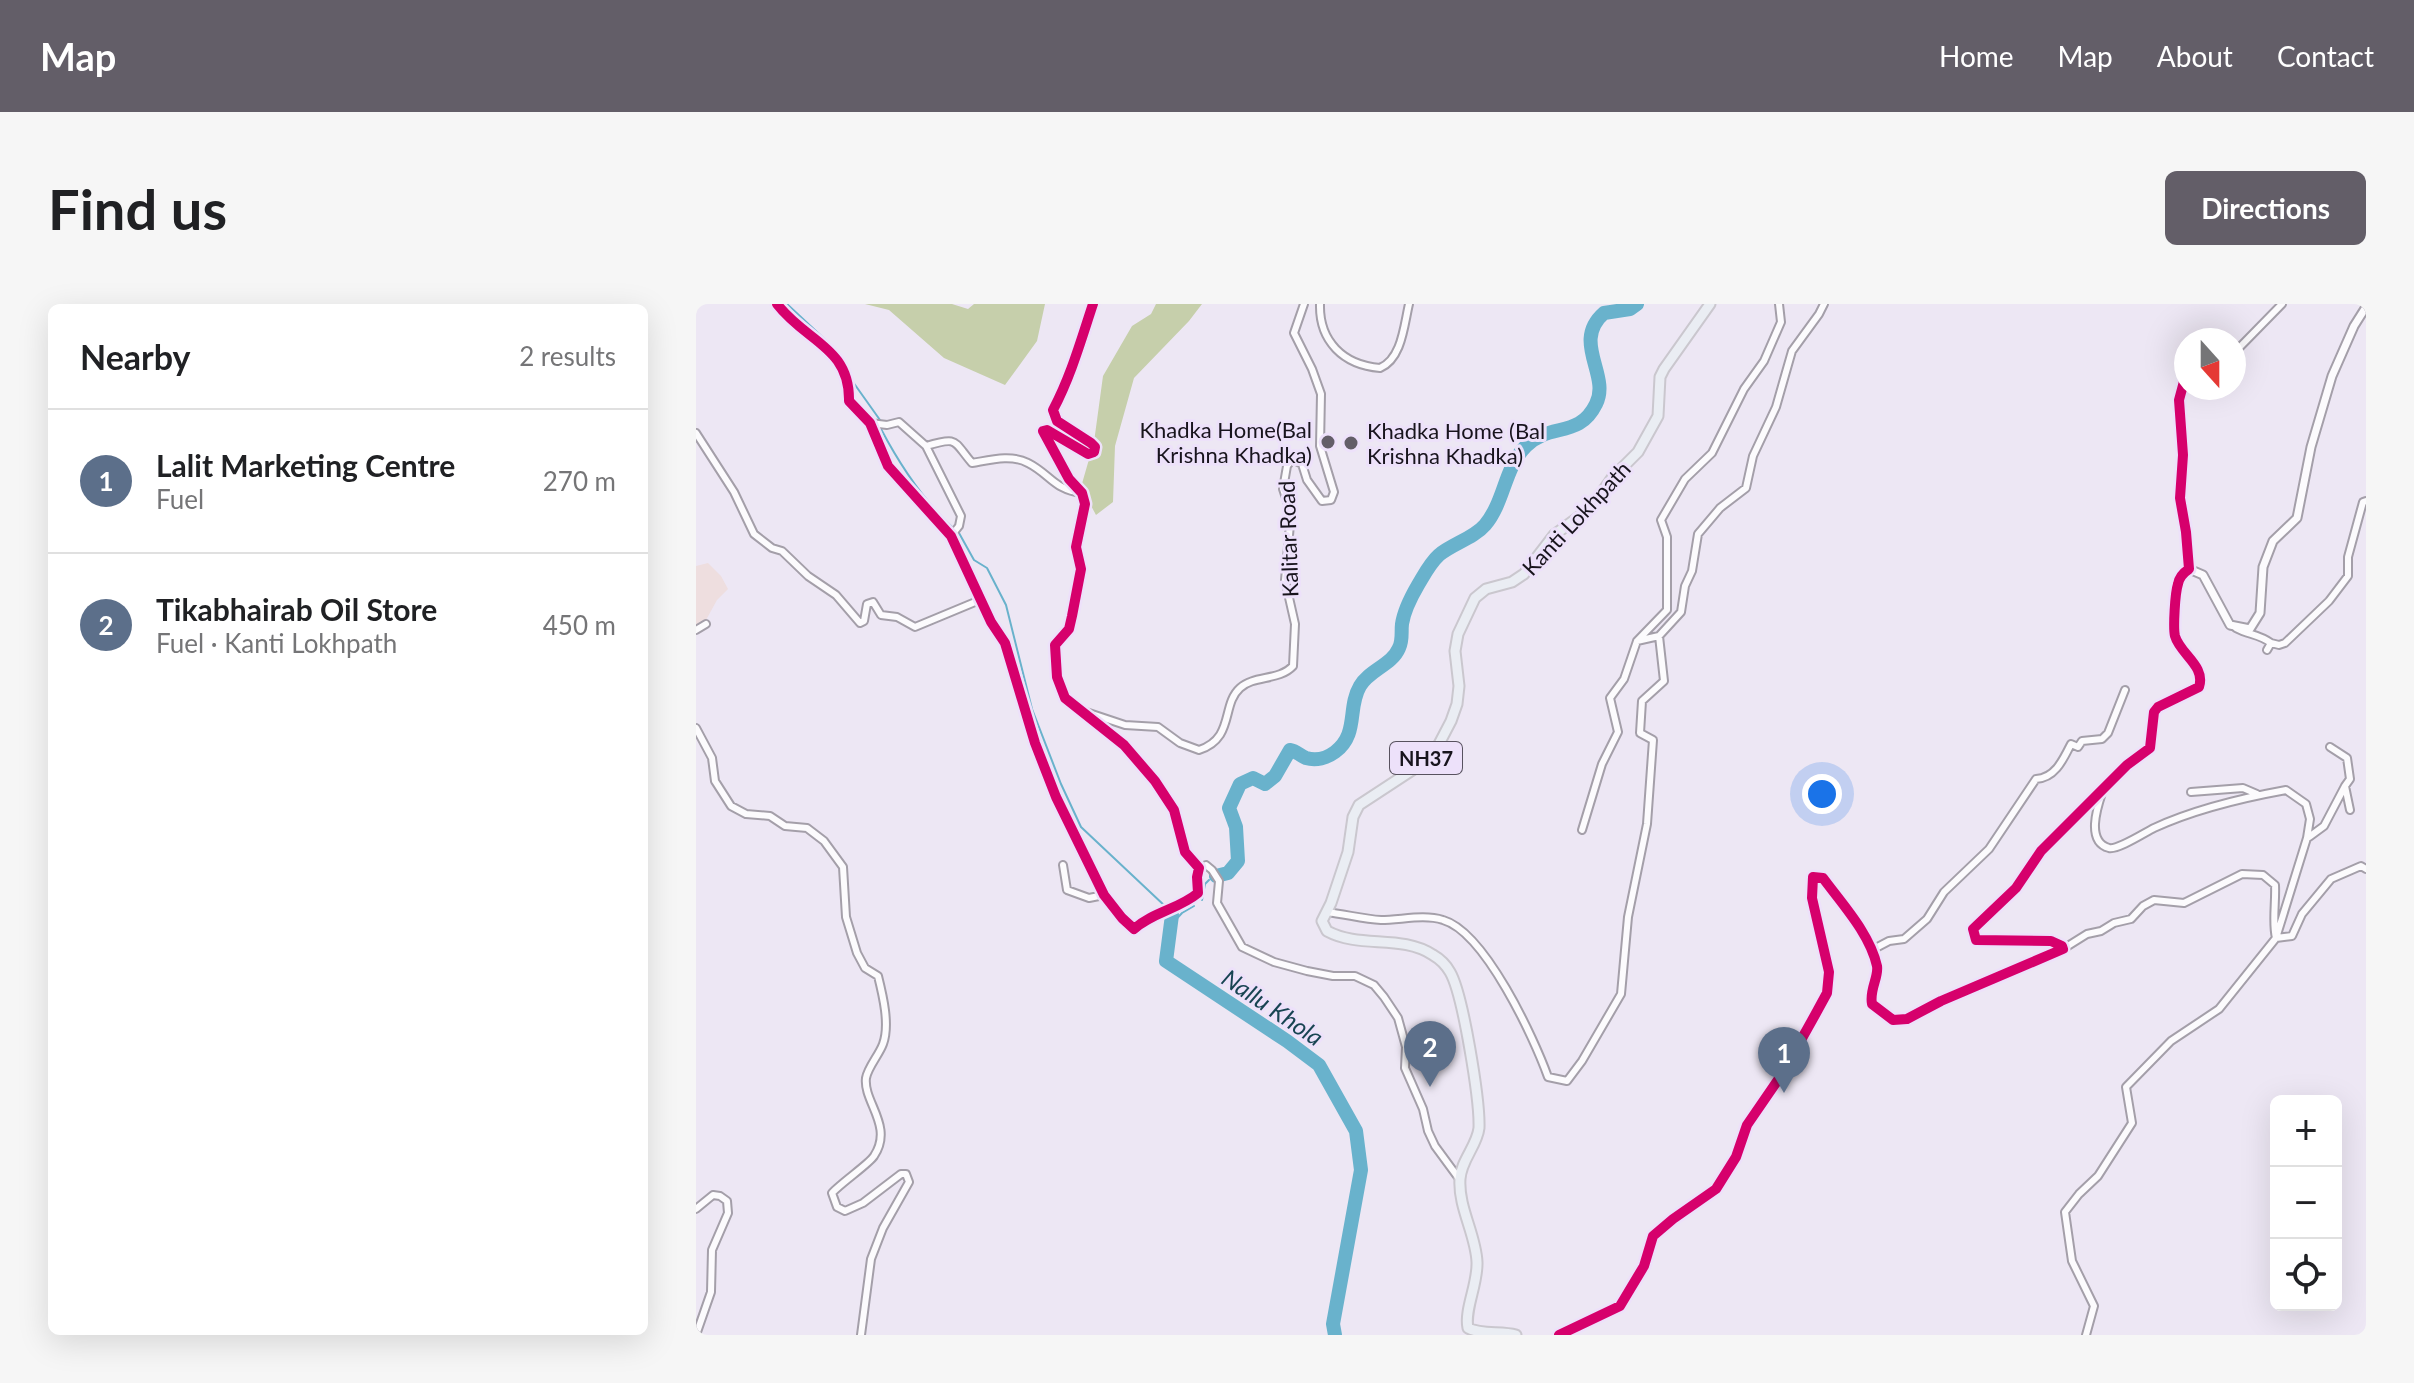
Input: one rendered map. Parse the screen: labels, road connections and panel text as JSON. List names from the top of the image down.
{
  "streets": {
    "main road": ["Kanti Lokhpath", "NH37"],
    "street": ["Kalitar Road"]
  },
  "water": ["Nallu Khola"],
  "places": ["Khadka Home(Bal Krishna Khadka)", "Khadka Home (Bal Krishna Khadka)"],
  "north": "bottom",
  "page": {
    "header": "Map",
    "nav": [
      "Home",
      "Map",
      "About",
      "Contact"
    ],
    "buttons": "Directions",
    "title": "Find us",
    "heading": ["Nearby", "2 results"],
    "list": [
      {
        "mark": "1",
        "name": "Lalit Marketing Centre",
        "note": "Fuel",
        "value": "270 m"
      },
      {
        "mark": "2",
        "name": "Tikabhairab Oil Store",
        "note": "Fuel · Kanti Lokhpath",
        "value": "450 m"
      }
    ],
    "pins": ["2", "1"],
    "map_buttons": ["+", "−"]
  }
}
